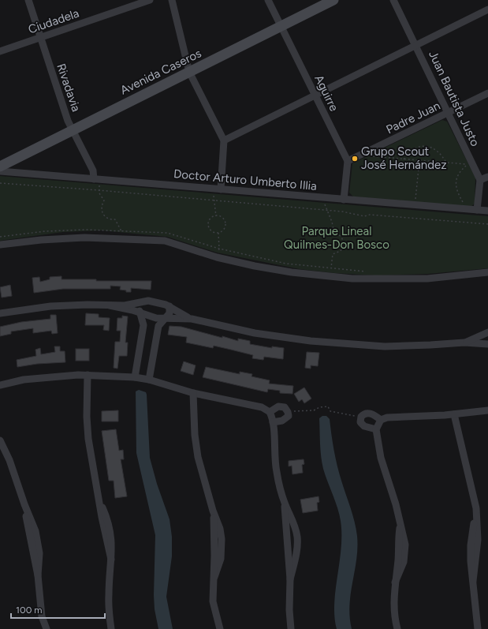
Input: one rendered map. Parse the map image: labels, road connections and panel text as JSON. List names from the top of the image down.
{
  "streets": {
    "street": [
      "Ciudadela",
      "Avenida Caseros",
      "Rivadavia",
      "Aguirre",
      "Juan Bautista Justo",
      "Padre Juan",
      "Doctor Arturo Umberto Illia"
    ]
  },
  "crossings": [
    ["Ciudadela", "Rivadavia"],
    ["Avenida Caseros", "Rivadavia"],
    ["Avenida Caseros", "Aguirre"],
    ["Rivadavia", "Doctor Arturo Umberto Illia"],
    ["Aguirre", "Padre Juan"],
    ["Juan Bautista Justo", "Padre Juan"]
  ],
  "parks": ["Parque Lineal Quilmes-Don Bosco"],
  "places": ["Grupo Scout José Hernández"],
  "scale_bar": "100 m"
}
